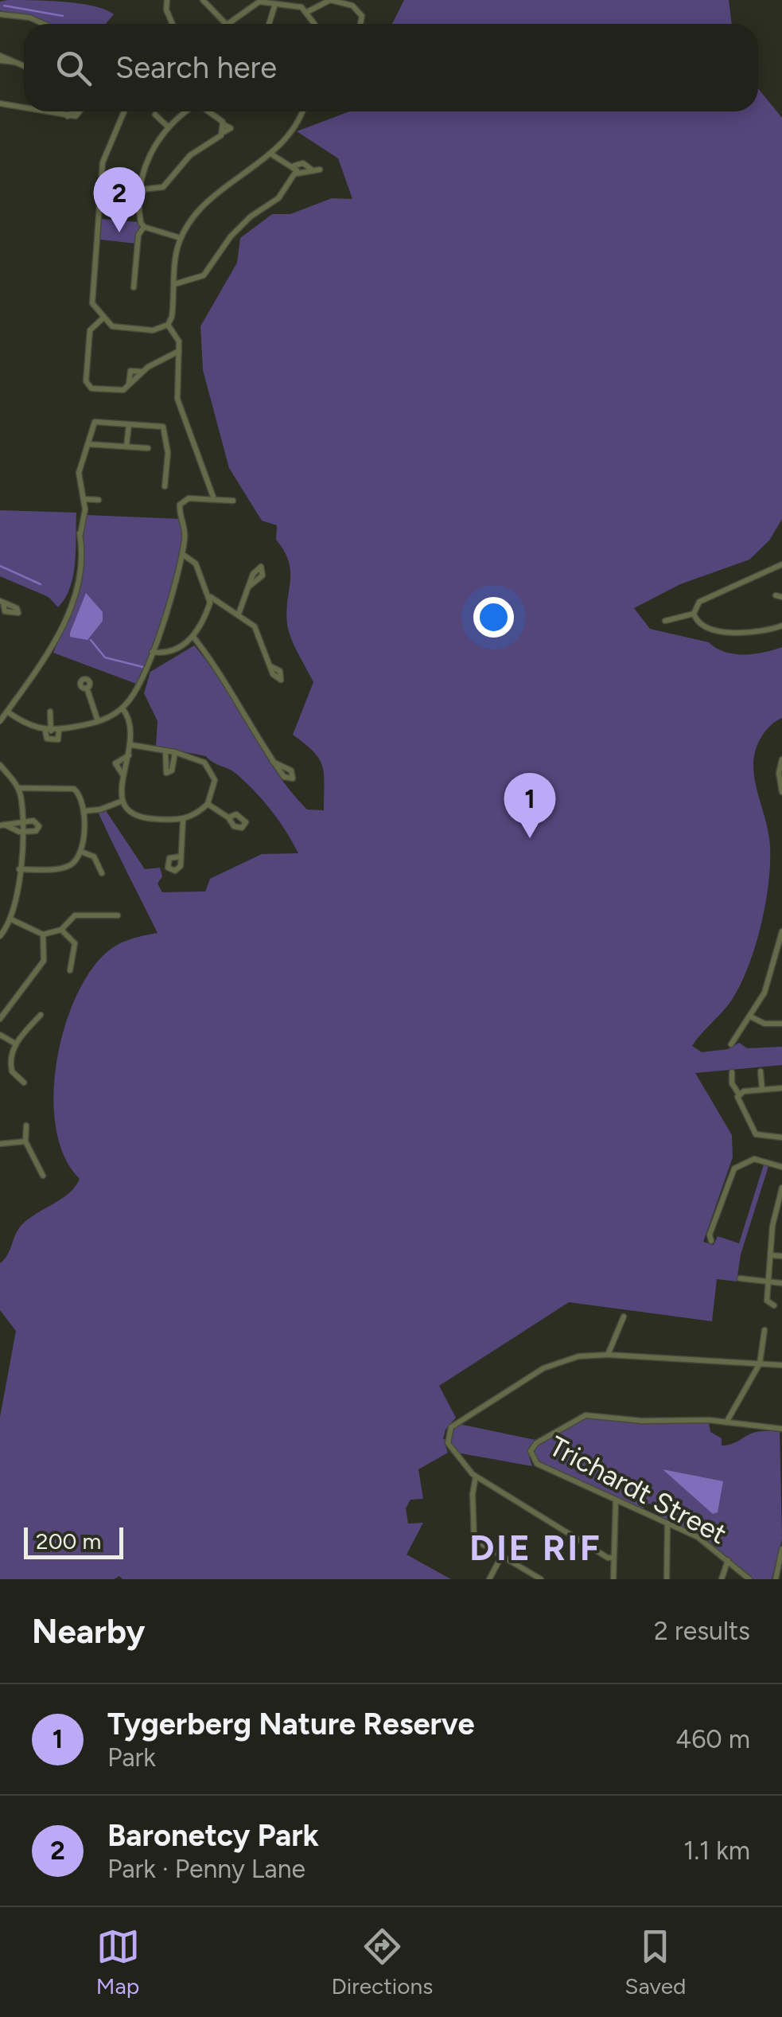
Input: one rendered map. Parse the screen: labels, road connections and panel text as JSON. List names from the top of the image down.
{
  "streets": {
    "street": ["Trichardt Street"]
  },
  "districts": ["DIE RIF"],
  "scale_bar": "200 m",
  "page": {
    "search": "Search here",
    "pins": ["2", "1"],
    "scale": "200 m",
    "heading": ["Nearby", "2 results"],
    "list": [
      {
        "mark": "1",
        "name": "Tygerberg Nature Reserve",
        "note": "Park",
        "value": "460 m"
      },
      {
        "mark": "2",
        "name": "Baronetcy Park",
        "note": "Park · Penny Lane",
        "value": "1.1 km"
      }
    ],
    "nav": ["Map", "Directions", "Saved"]
  }
}
